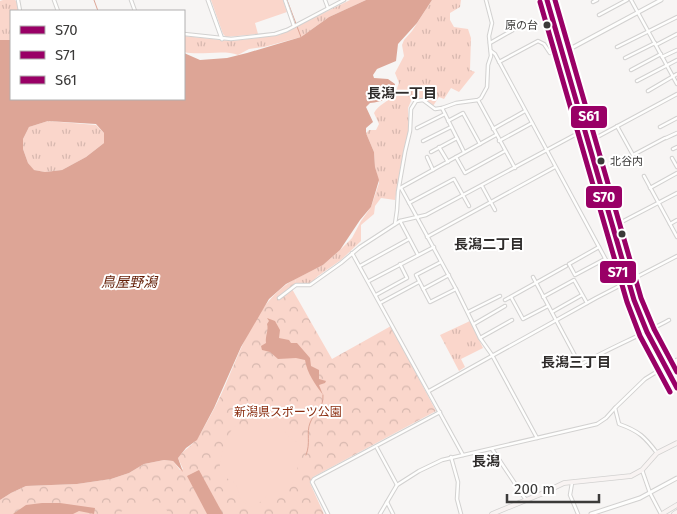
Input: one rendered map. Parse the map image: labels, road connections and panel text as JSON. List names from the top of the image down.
{
  "districts": [
    "長潟一丁目",
    "長潟二丁目",
    "長潟三丁目",
    "長潟"
  ],
  "water": ["鳥屋野潟"],
  "parks": ["新潟県スポーツ公園"],
  "places": ["原の台", "北谷内"],
  "lines": ["transit line S70", "transit line S61", "transit line S71"],
  "legend": ["S70", "S71", "S61"],
  "scale_bar": "200 m"
}
